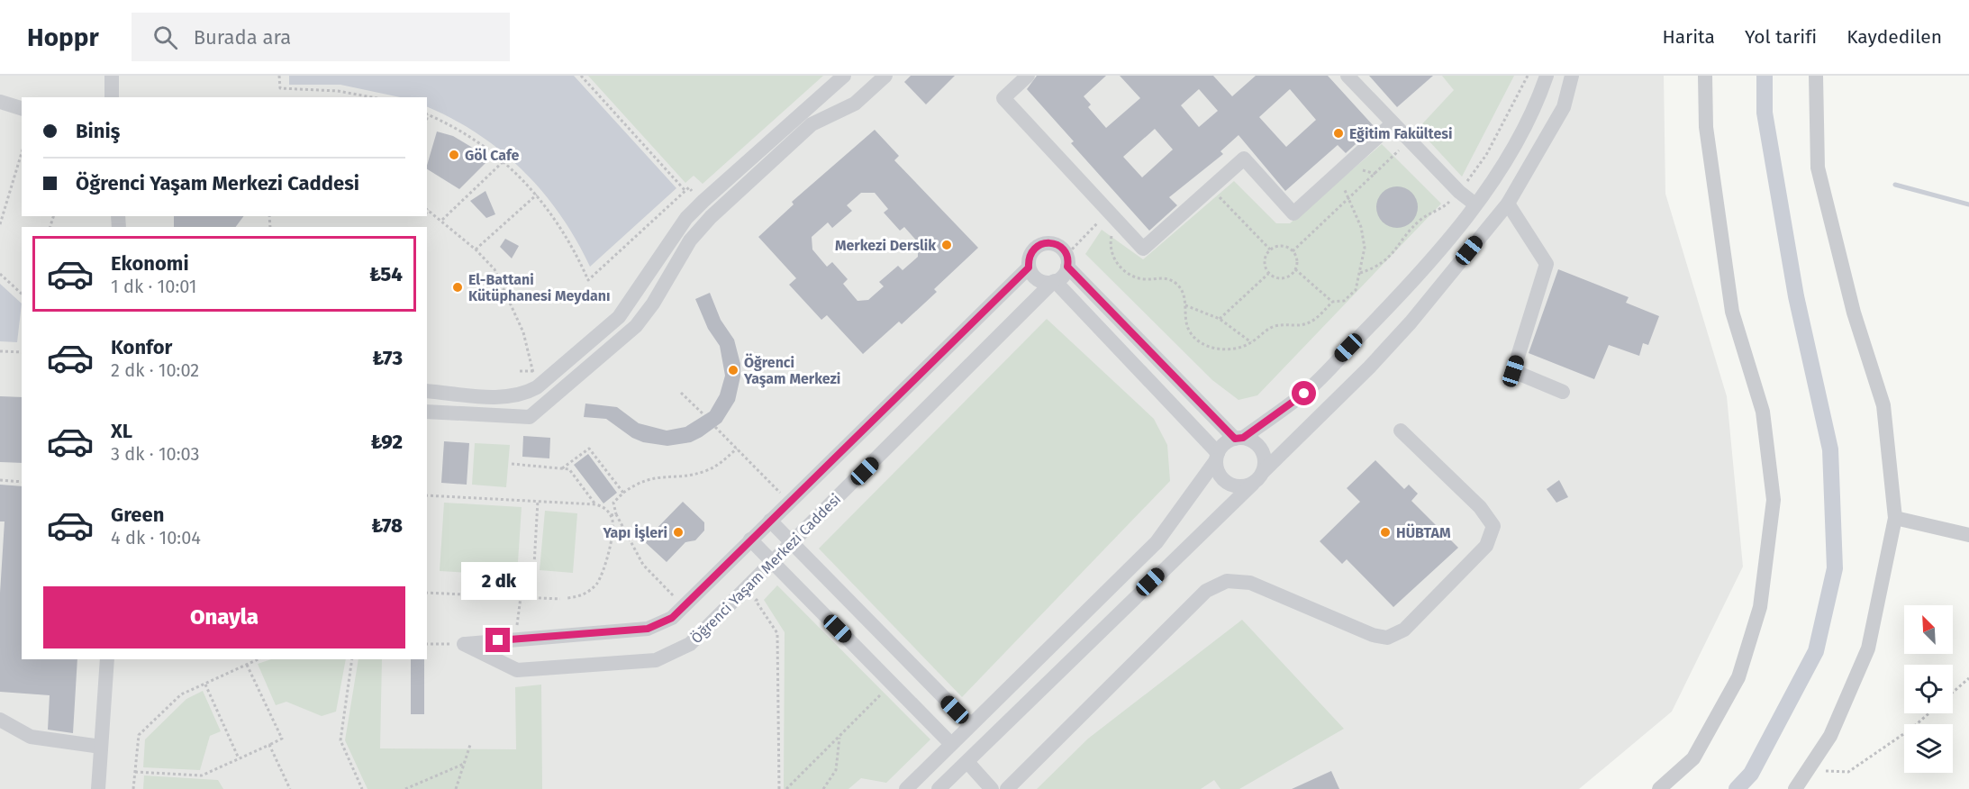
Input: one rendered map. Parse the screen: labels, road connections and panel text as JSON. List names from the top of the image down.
{
  "streets": {
    "street": ["Öğrenci Yaşam Merkezi Caddesi"]
  },
  "places": [
    "Eğitim Fakültesi",
    "Göl Cafe",
    "Merkezi Derslik",
    "El-Battani Kütüphanesi Meydanı",
    "Öğrenci Yaşam Merkezi",
    "Yapı İşleri",
    "HÜBTAM"
  ],
  "north": "top left",
  "page": {
    "header": "Hoppr",
    "search": "Burada ara",
    "nav": ["Harita", "Yol tarifi", "Kaydedilen"],
    "banner": ["Biniş", "Öğrenci Yaşam Merkezi Caddesi"],
    "list": [
      {
        "name": "Ekonomi",
        "note": "1 dk · 10:01",
        "value": "₺54"
      },
      {
        "name": "Konfor",
        "note": "2 dk · 10:02",
        "value": "₺73"
      },
      {
        "name": "XL",
        "note": "3 dk · 10:03",
        "value": "₺92"
      },
      {
        "name": "Green",
        "note": "4 dk · 10:04",
        "value": "₺78"
      }
    ],
    "bubble": "2 dk",
    "buttons": "Onayla"
  }
}
